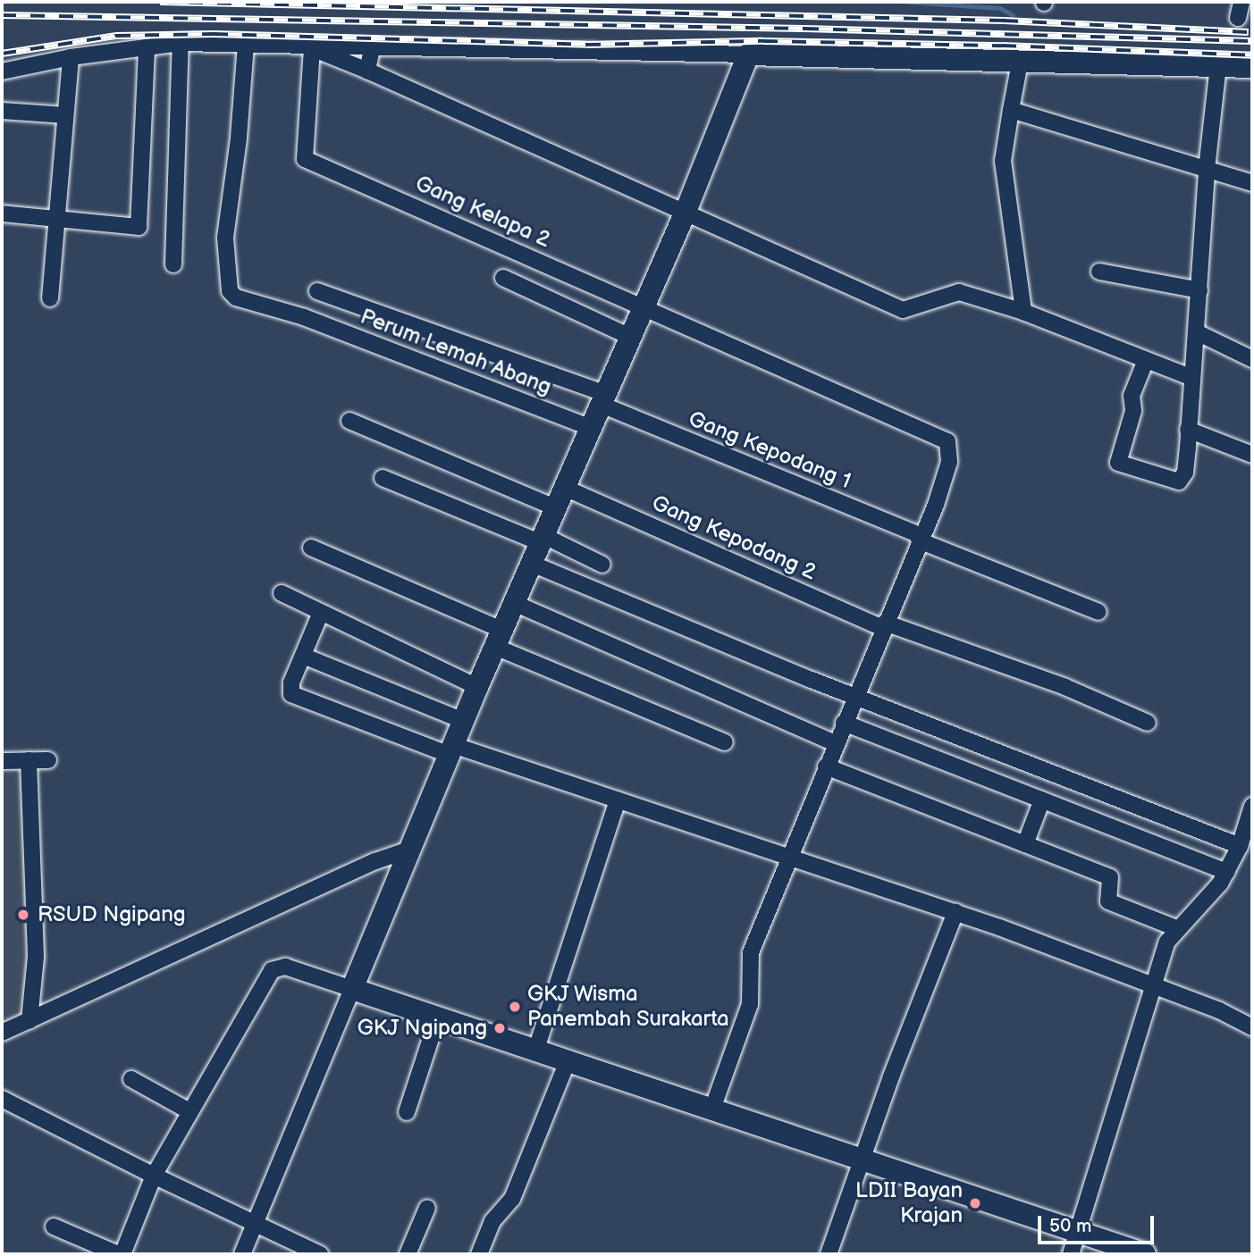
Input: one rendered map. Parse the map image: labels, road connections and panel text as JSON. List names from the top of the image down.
{
  "streets": {
    "street": [
      "Gang Kelapa 2",
      "Perum Lemah Abang",
      "Gang Kepodang 1",
      "Gang Kepodang 2"
    ]
  },
  "crossings": [
    ["Gang Kelapa 2", "Gang Kepodang 1"]
  ],
  "places": [
    "RSUD Ngipang",
    "GKJ Wisma Panembah Surakarta",
    "GKJ Ngipang",
    "LDII Bayan Krajan"
  ],
  "scale_bar": "50 m"
}
